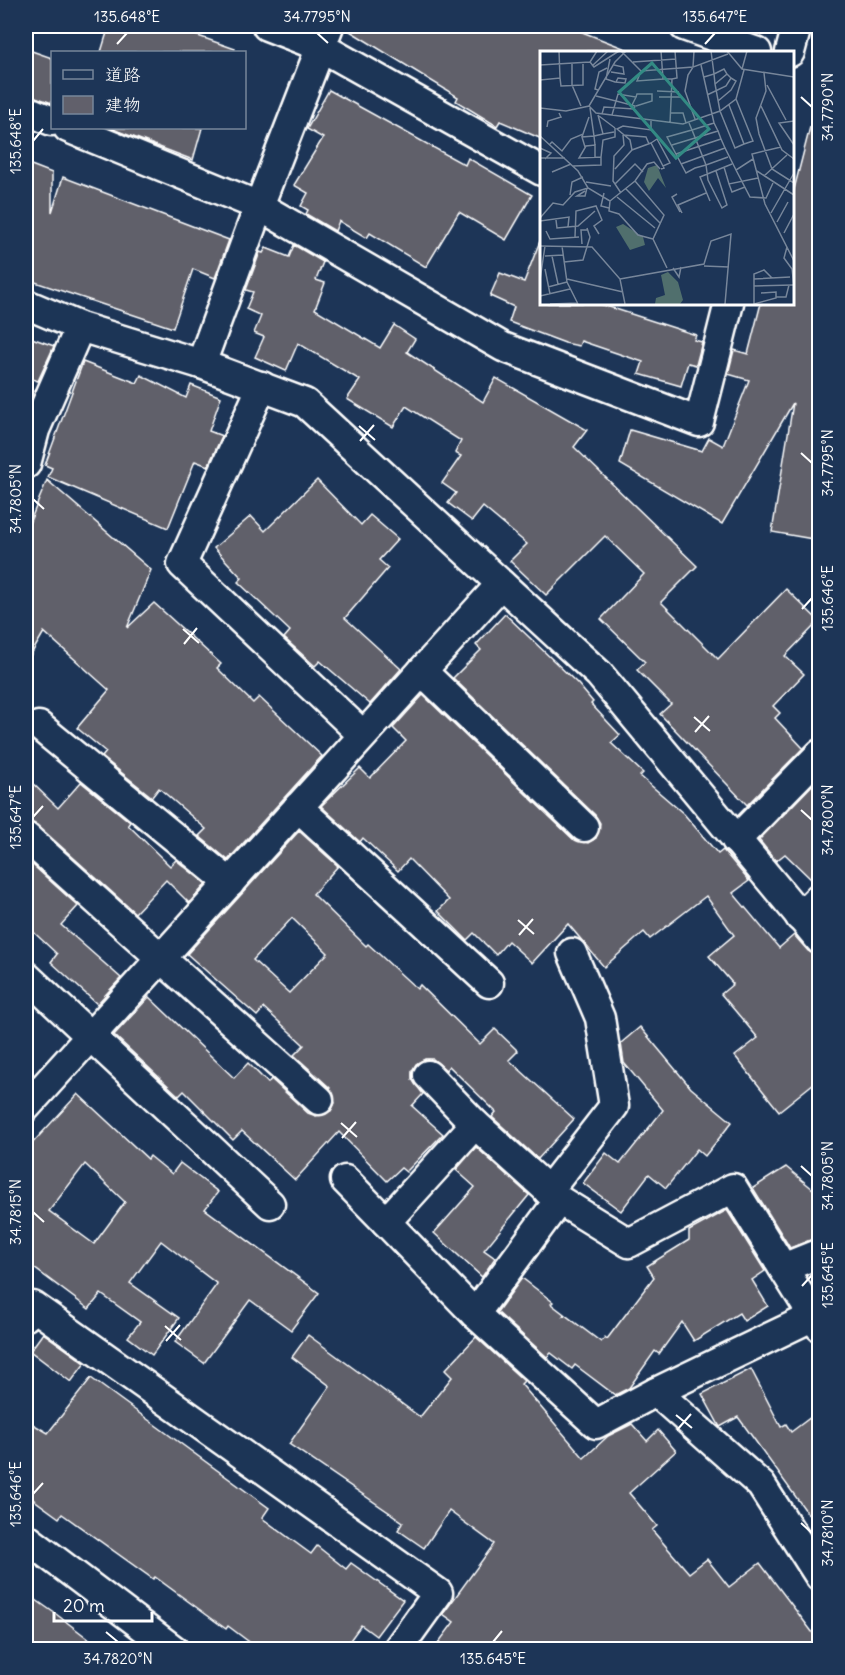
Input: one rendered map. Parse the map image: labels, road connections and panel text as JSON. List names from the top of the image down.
{
  "legend": ["道路", "建物"],
  "scale_bar": "20 m",
  "coordinates": [
    "135.648°E",
    "34.7795°N",
    "135.647°E",
    "34.7790°N",
    "34.7805°N",
    "135.646°E",
    "34.7800°N",
    "34.7815°N",
    "135.645°E",
    "34.7810°N",
    "34.7820°N"
  ]
}
